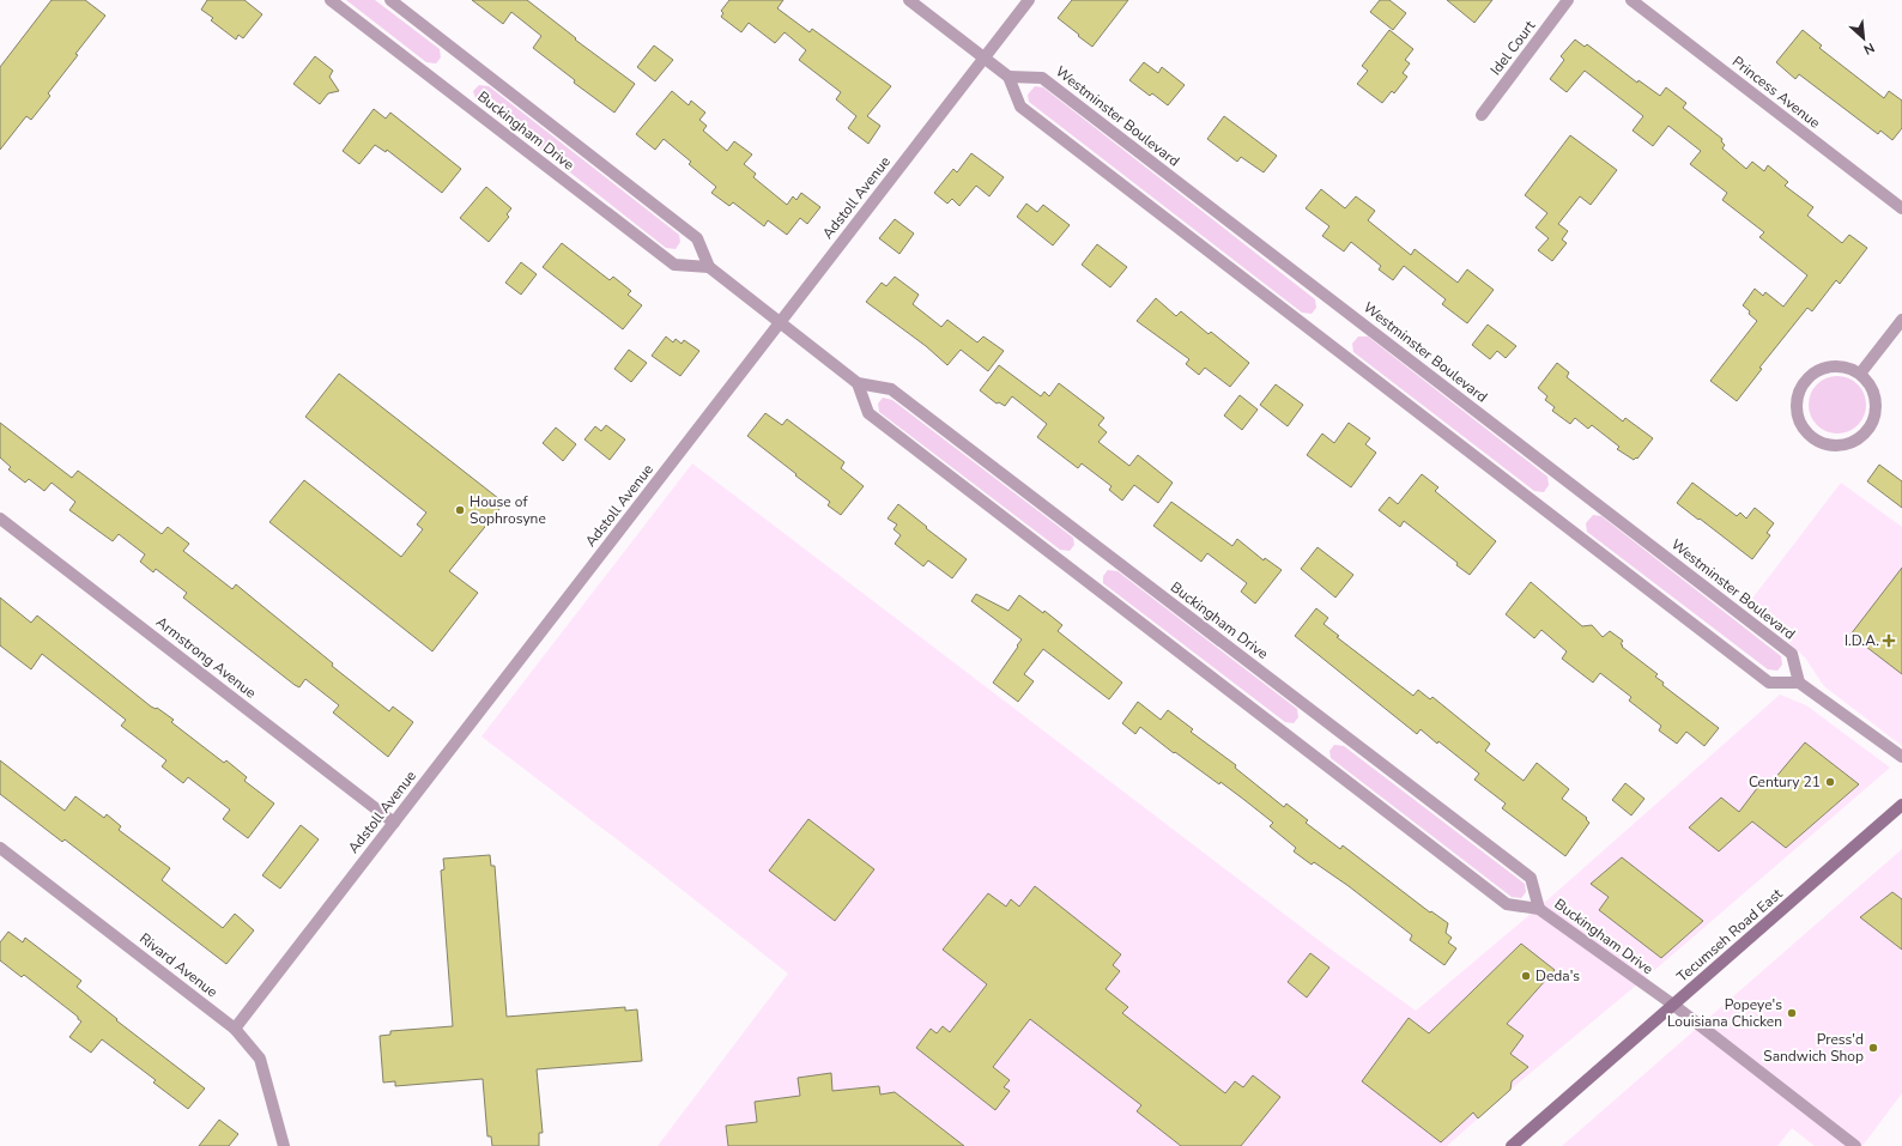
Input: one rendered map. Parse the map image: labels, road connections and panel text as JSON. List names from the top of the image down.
{
  "streets": {
    "main road": ["Tecumseh Road East"],
    "street": [
      "Idel Court",
      "Princess Avenue",
      "Westminster Boulevard",
      "Buckingham Drive",
      "Adstoll Avenue",
      "Armstrong Avenue",
      "Rivard Avenue"
    ]
  },
  "crossings": [
    ["Buckingham Drive", "Adstoll Avenue"],
    ["Buckingham Drive", "Tecumseh Road East"],
    ["Adstoll Avenue", "Armstrong Avenue"],
    ["Adstoll Avenue", "Rivard Avenue"]
  ],
  "places": {
    "other": [
      "House of Sophrosyne",
      "Century 21",
      "Deda's",
      "Popeye's Louisiana Chicken",
      "Press'd Sandwich Shop"
    ],
    "health": ["I.D.A."]
  },
  "north": "bottom right"
}
